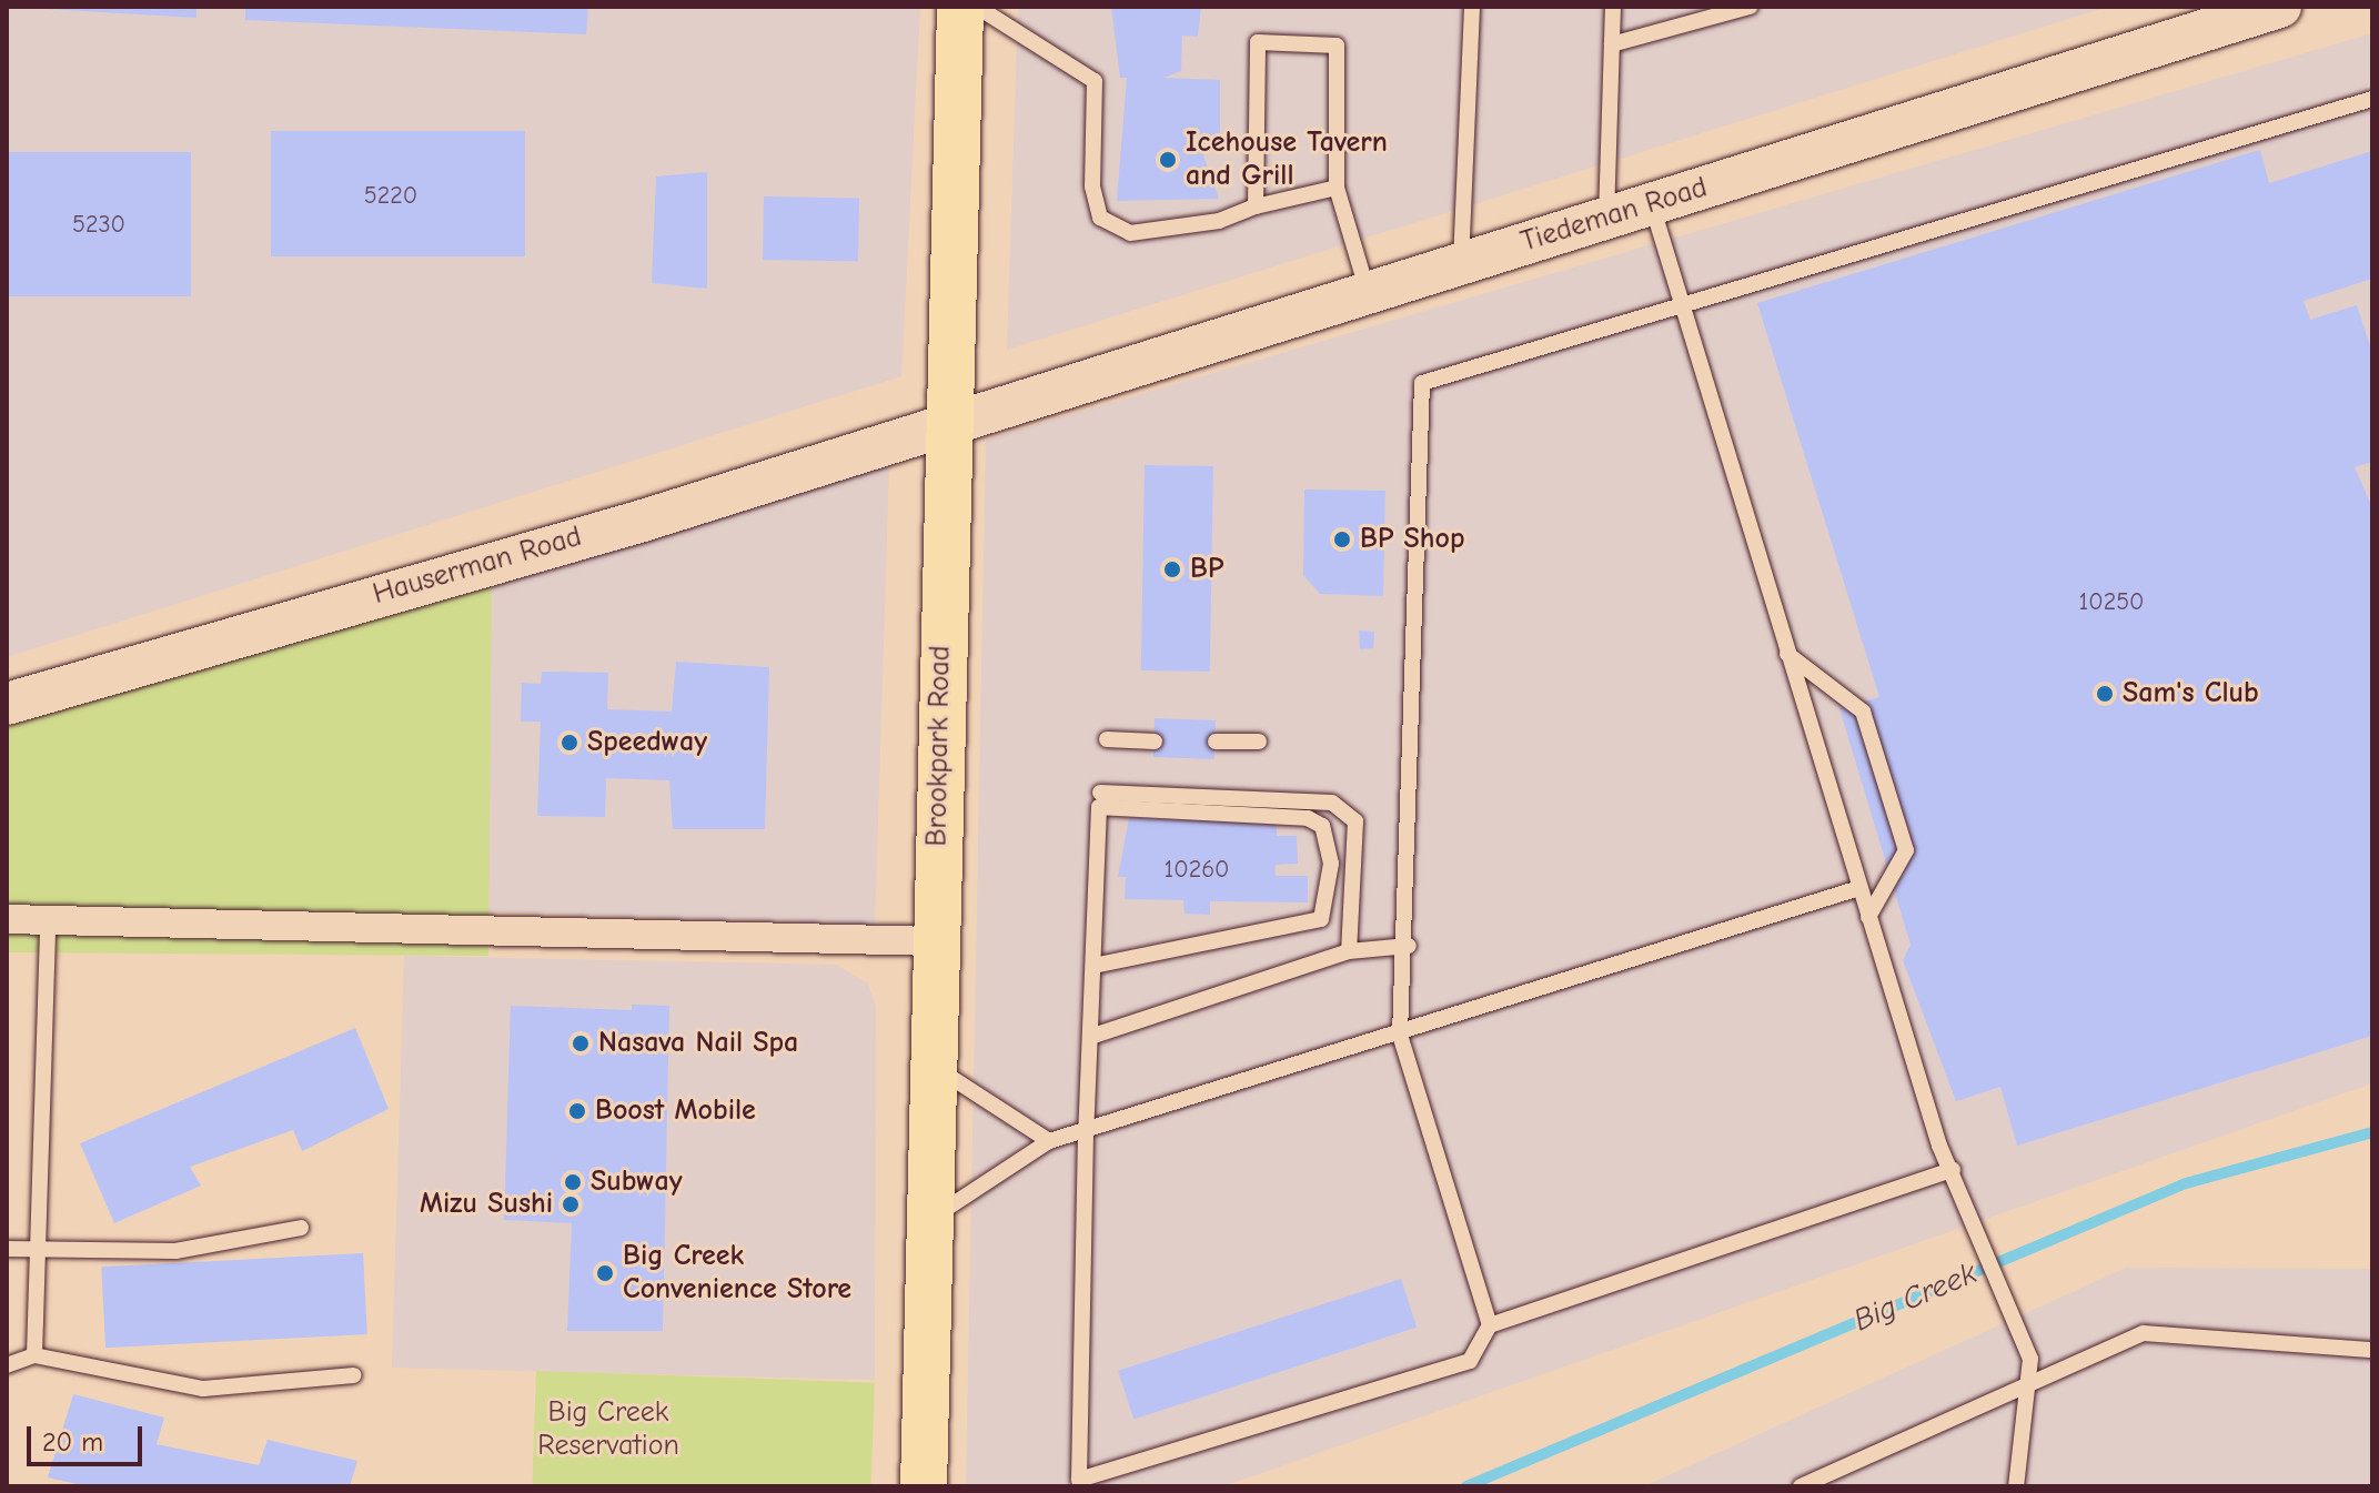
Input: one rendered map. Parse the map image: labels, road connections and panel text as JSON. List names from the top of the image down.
{
  "streets": {
    "main road": ["Tiedeman Road", "Hauserman Road", "Brookpark Road"]
  },
  "crossings": [
    ["Tiedeman Road", "Hauserman Road"],
    ["Tiedeman Road", "Brookpark Road"],
    ["Hauserman Road", "Brookpark Road"]
  ],
  "water": ["Big Creek"],
  "parks": ["Big Creek Reservation"],
  "places": [
    "Icehouse Tavern and Grill",
    "BP Shop",
    "BP",
    "Sam's Club",
    "Speedway",
    "Nasava Nail Spa",
    "Boost Mobile",
    "Subway",
    "Mizu Sushi",
    "Big Creek Convenience Store"
  ],
  "house_numbers": [
    "5220",
    "5230",
    "10250",
    "10260"
  ],
  "scale_bar": "20 m"
}
